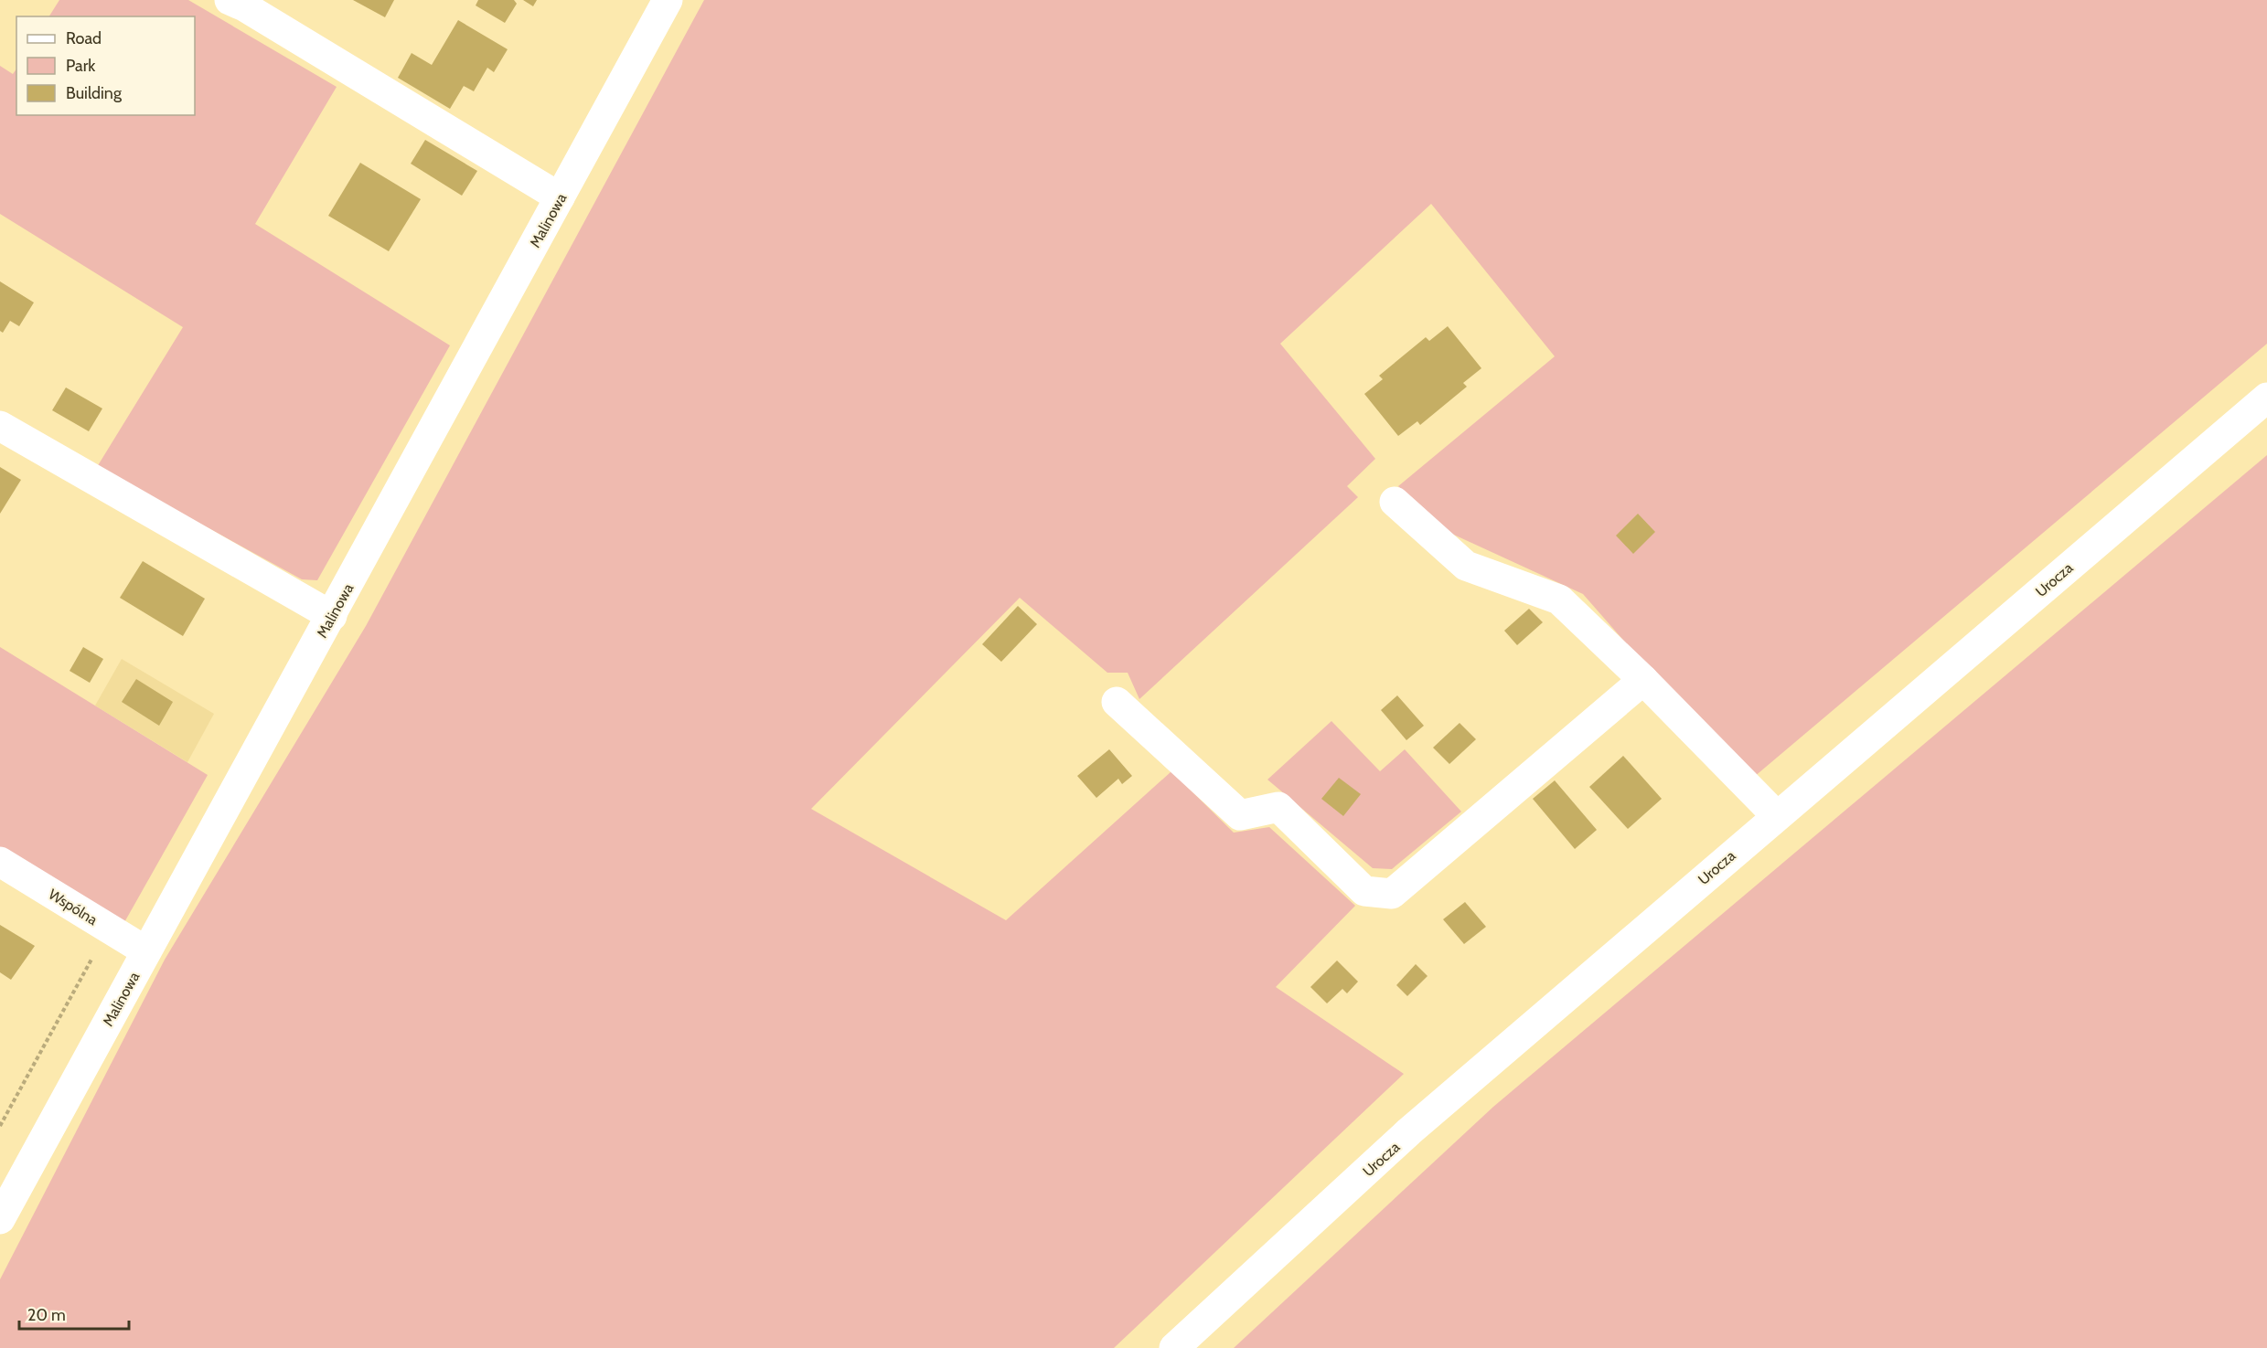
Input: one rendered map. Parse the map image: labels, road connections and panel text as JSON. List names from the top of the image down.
{
  "streets": {
    "street": ["Malinowa", "Urocza", "Wspólna"]
  },
  "crossings": [
    ["Malinowa", "Wspólna"]
  ],
  "legend": ["Road", "Park", "Building"],
  "scale_bar": "20 m"
}
